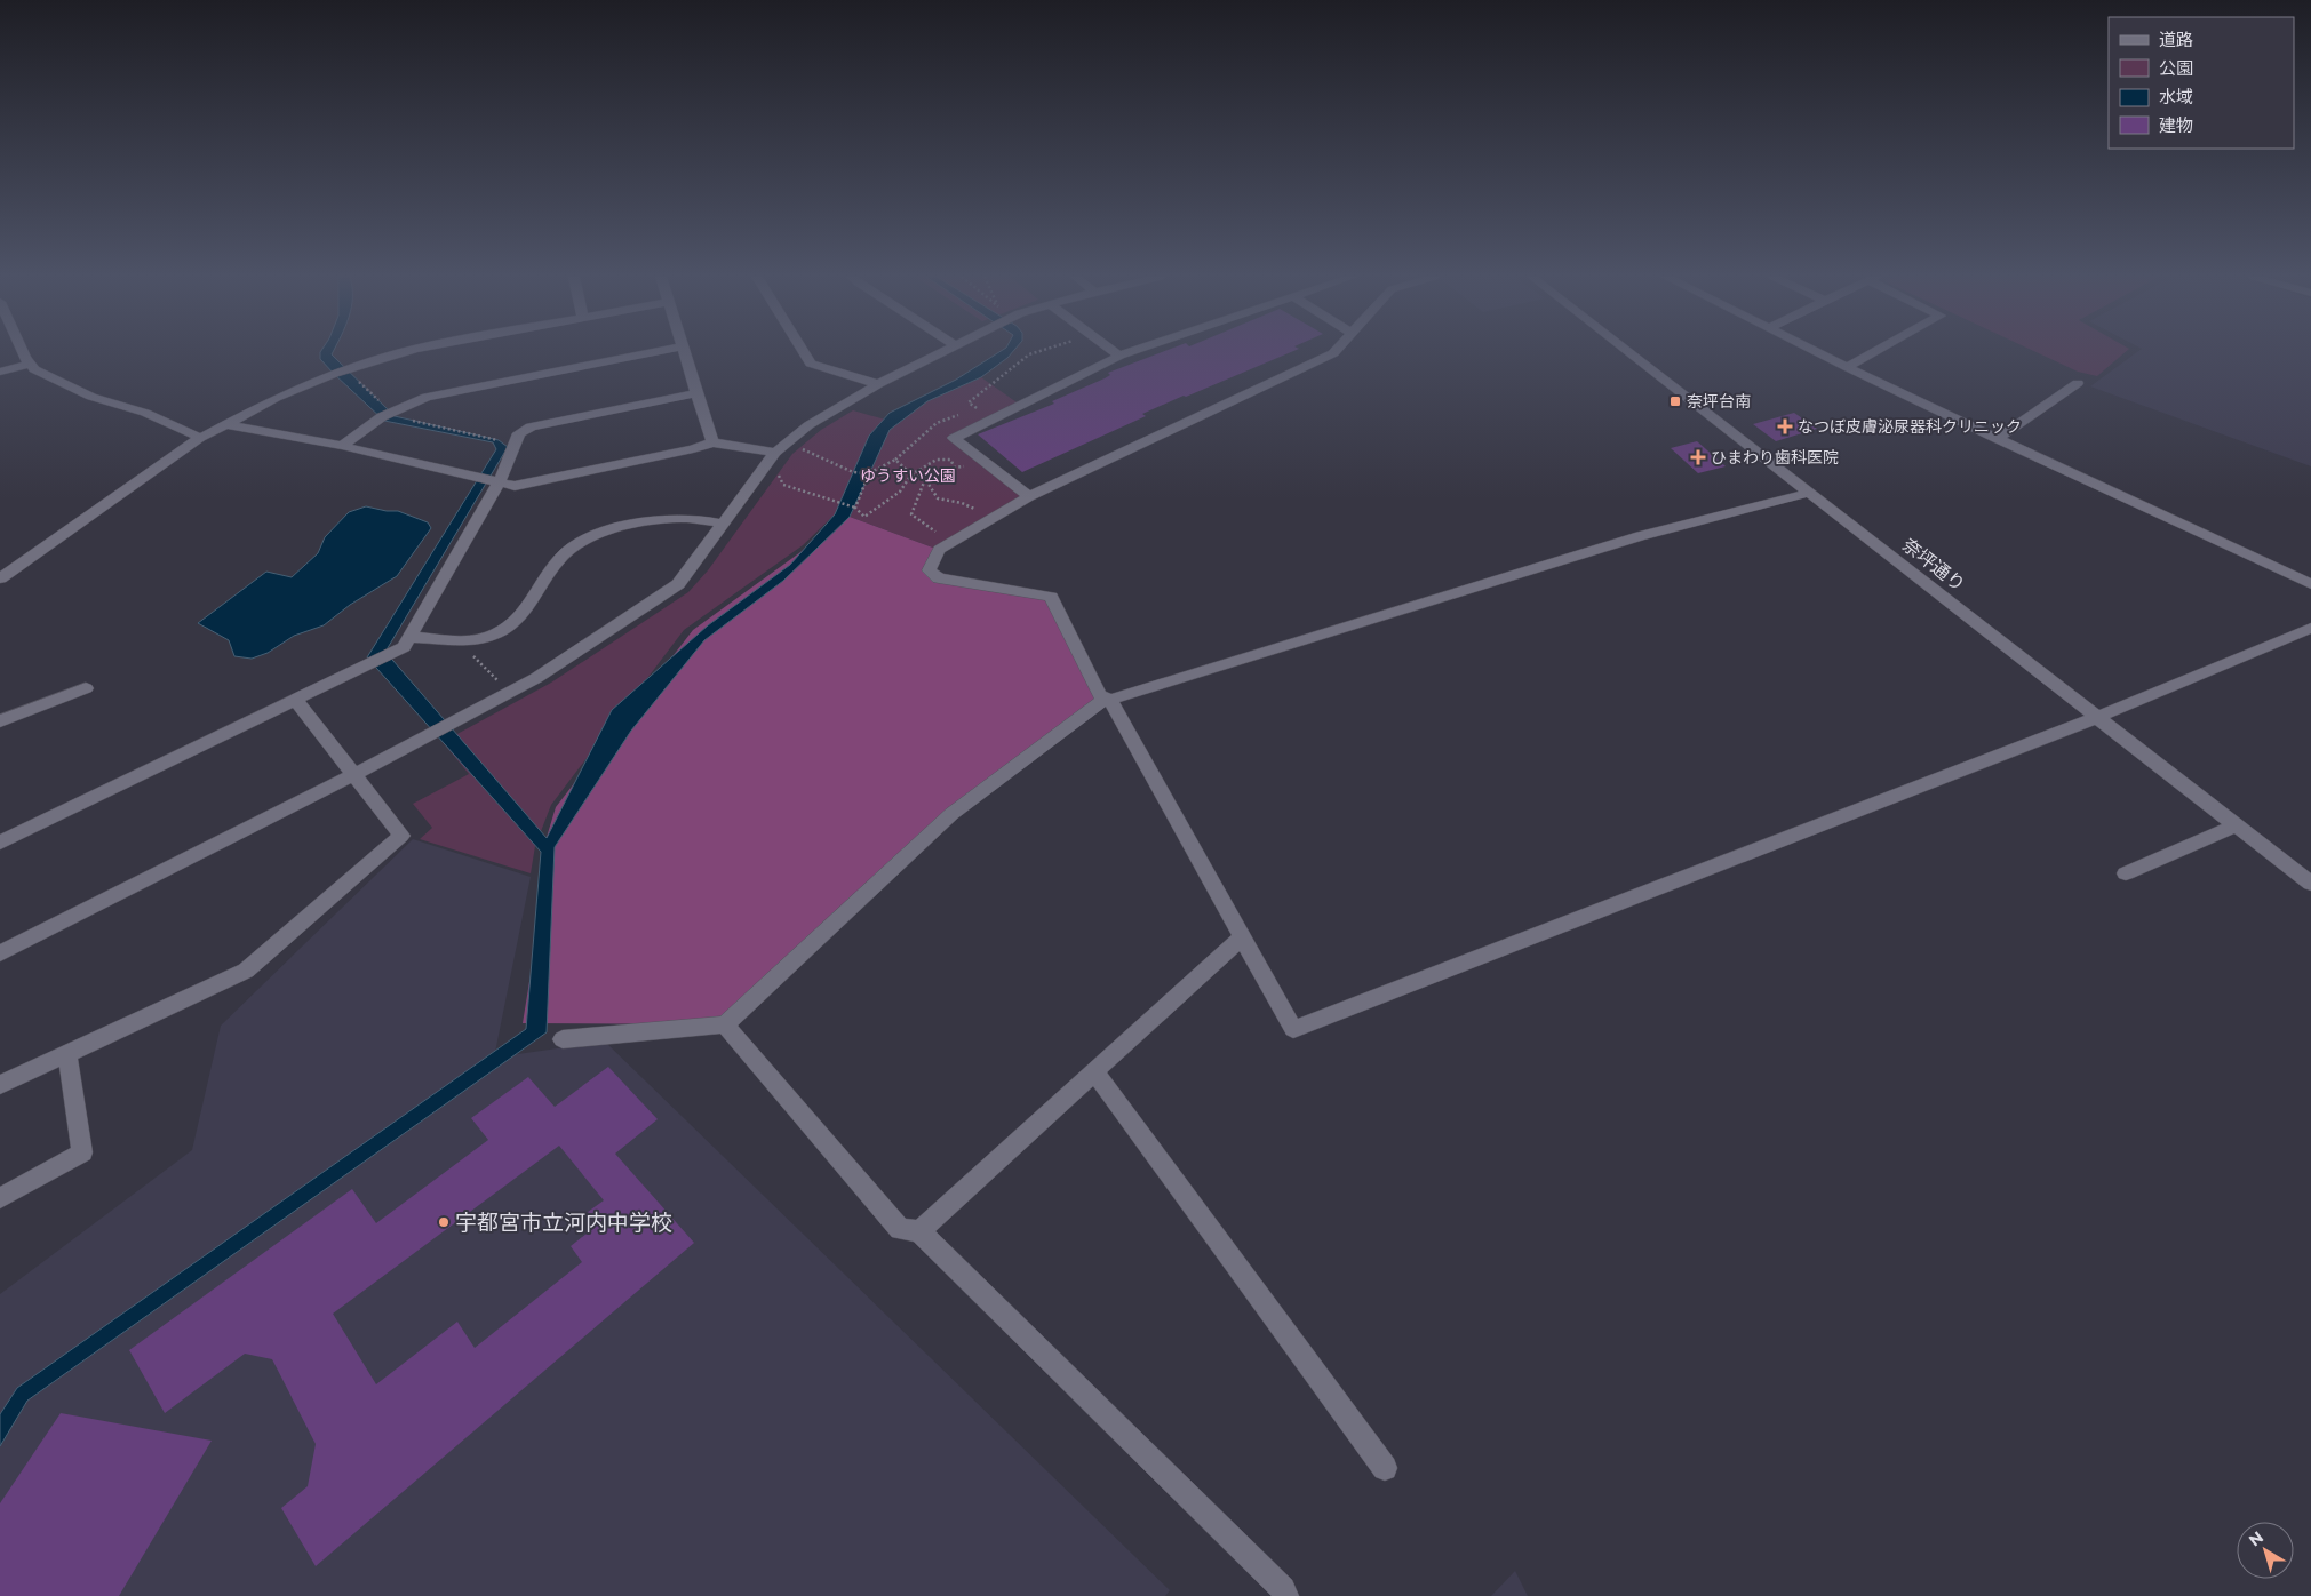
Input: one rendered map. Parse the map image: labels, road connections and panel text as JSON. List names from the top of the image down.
{
  "streets": {
    "street": ["奈坪通り"]
  },
  "parks": ["ゆうすい公園"],
  "places": {
    "transit": ["奈坪台南"],
    "health": ["なつぼ皮膚泌尿器科クリニック", "ひまわり歯科医院"],
    "other": ["宇都宮市立河内中学校"]
  },
  "legend": [
    "道路",
    "公園",
    "水域",
    "建物"
  ],
  "north": "top left"
}
